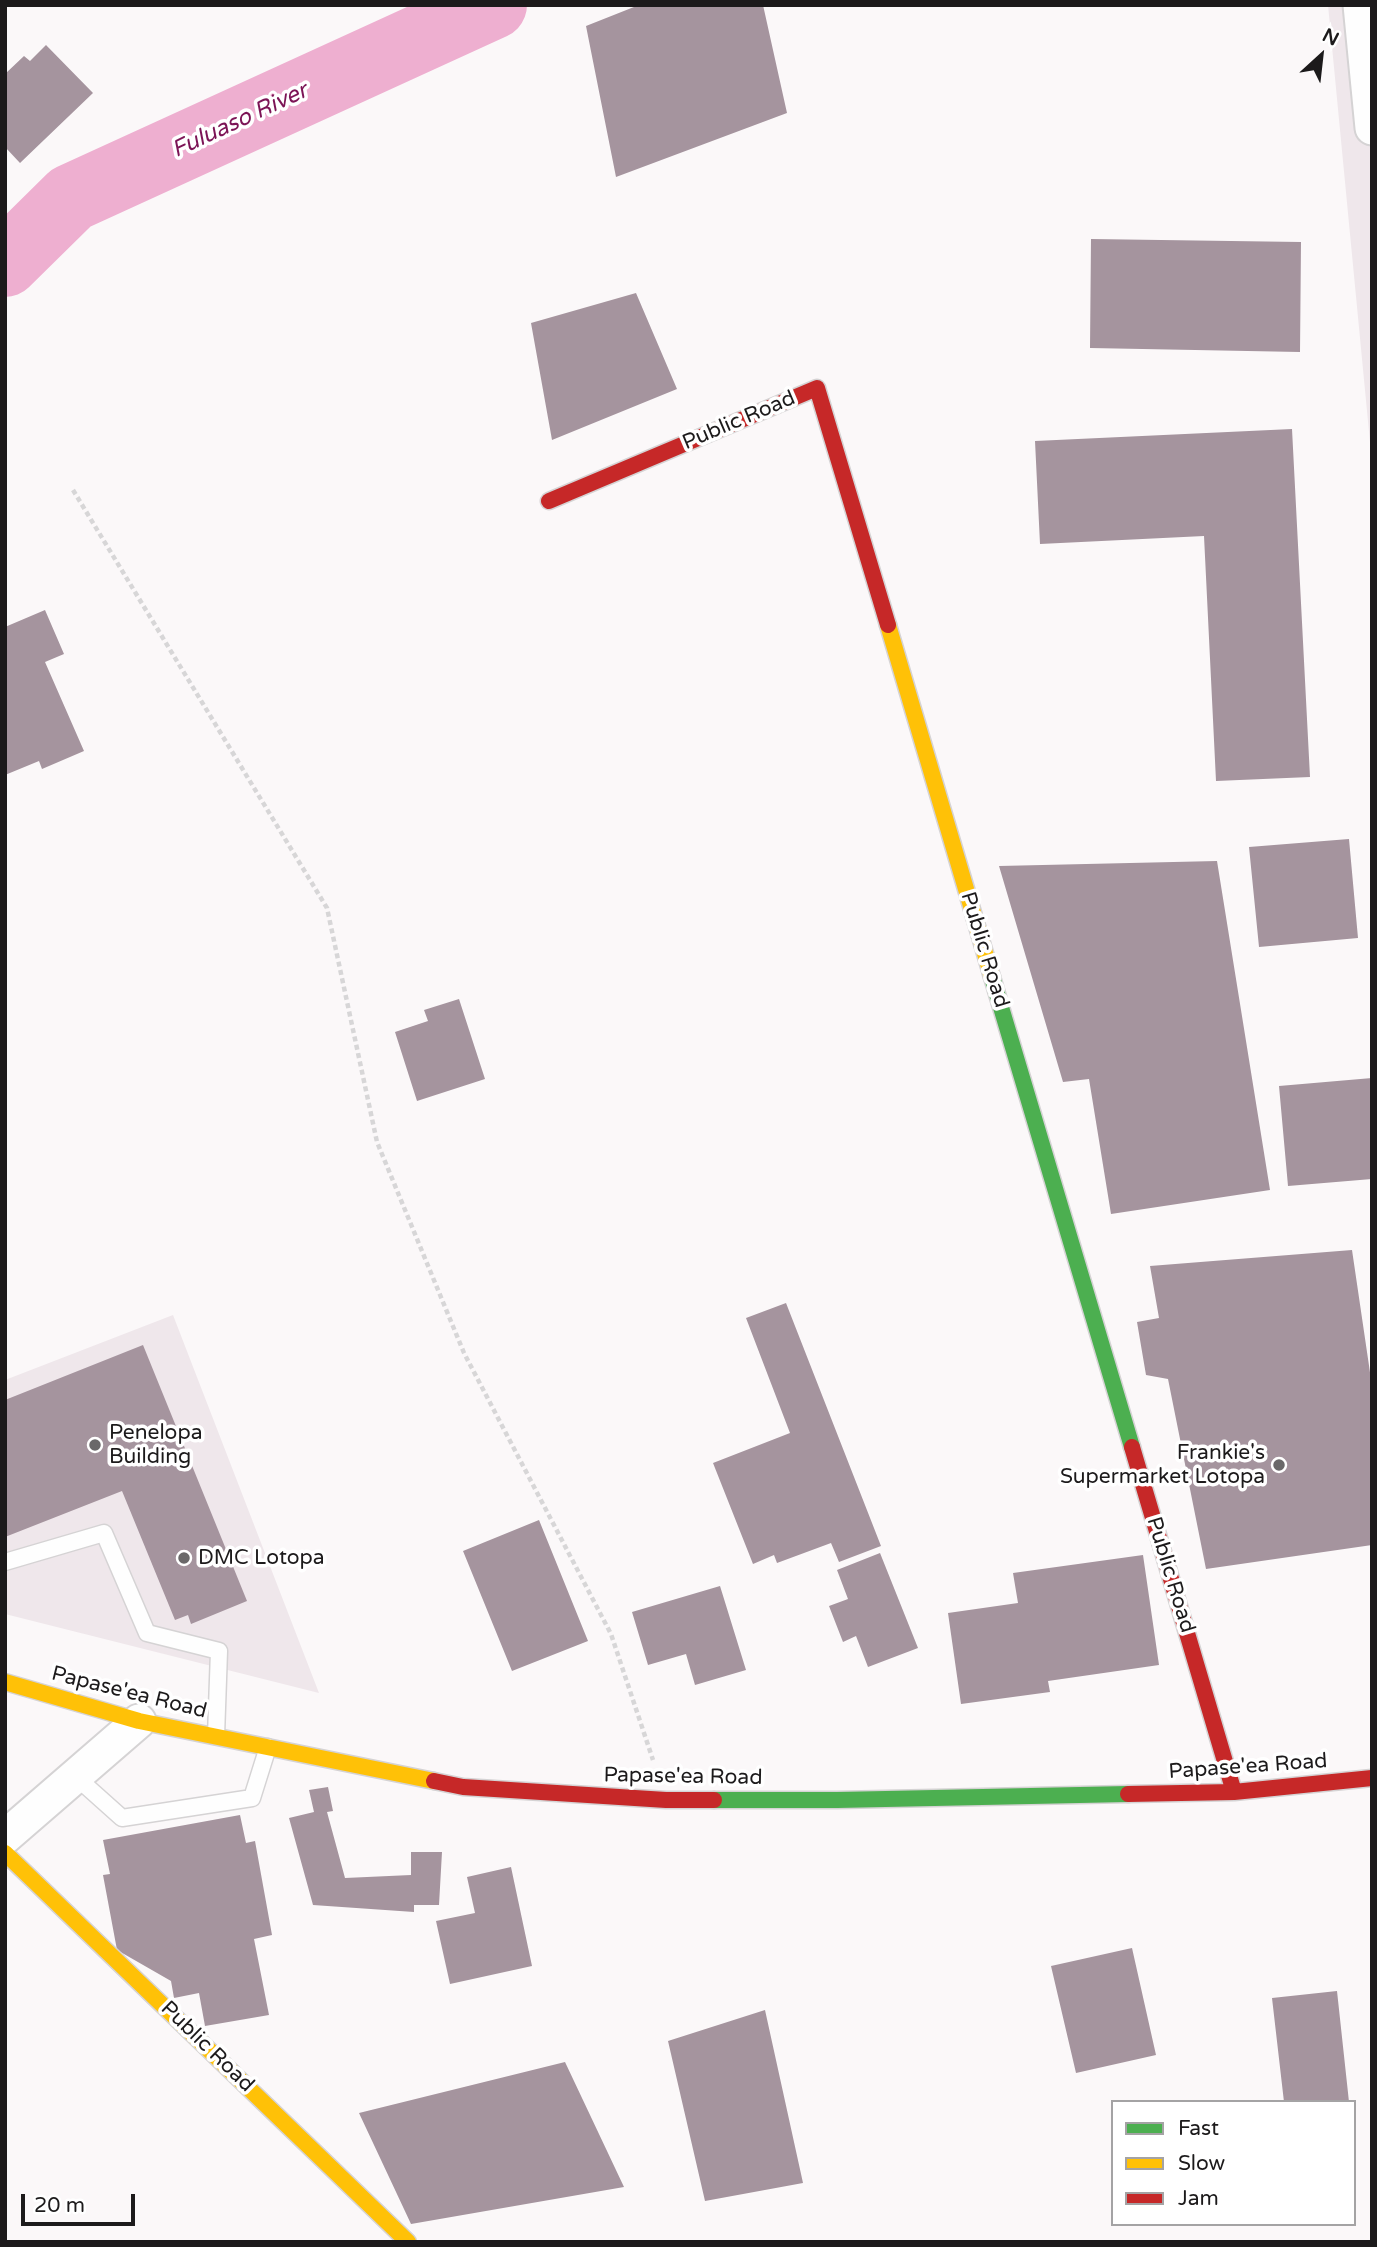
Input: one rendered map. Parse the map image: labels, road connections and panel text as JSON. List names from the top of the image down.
{
  "streets": {
    "street": ["Public Road", "Papase'ea Road"]
  },
  "crossings": [
    ["Public Road", "Papase'ea Road"]
  ],
  "water": ["Fuluaso River"],
  "places": ["Penelopa Building", "Frankie's Supermarket Lotopa", "DMC Lotopa"],
  "legend": ["Fast", "Slow", "Jam"],
  "scale_bar": "20 m",
  "north": "top right"
}
